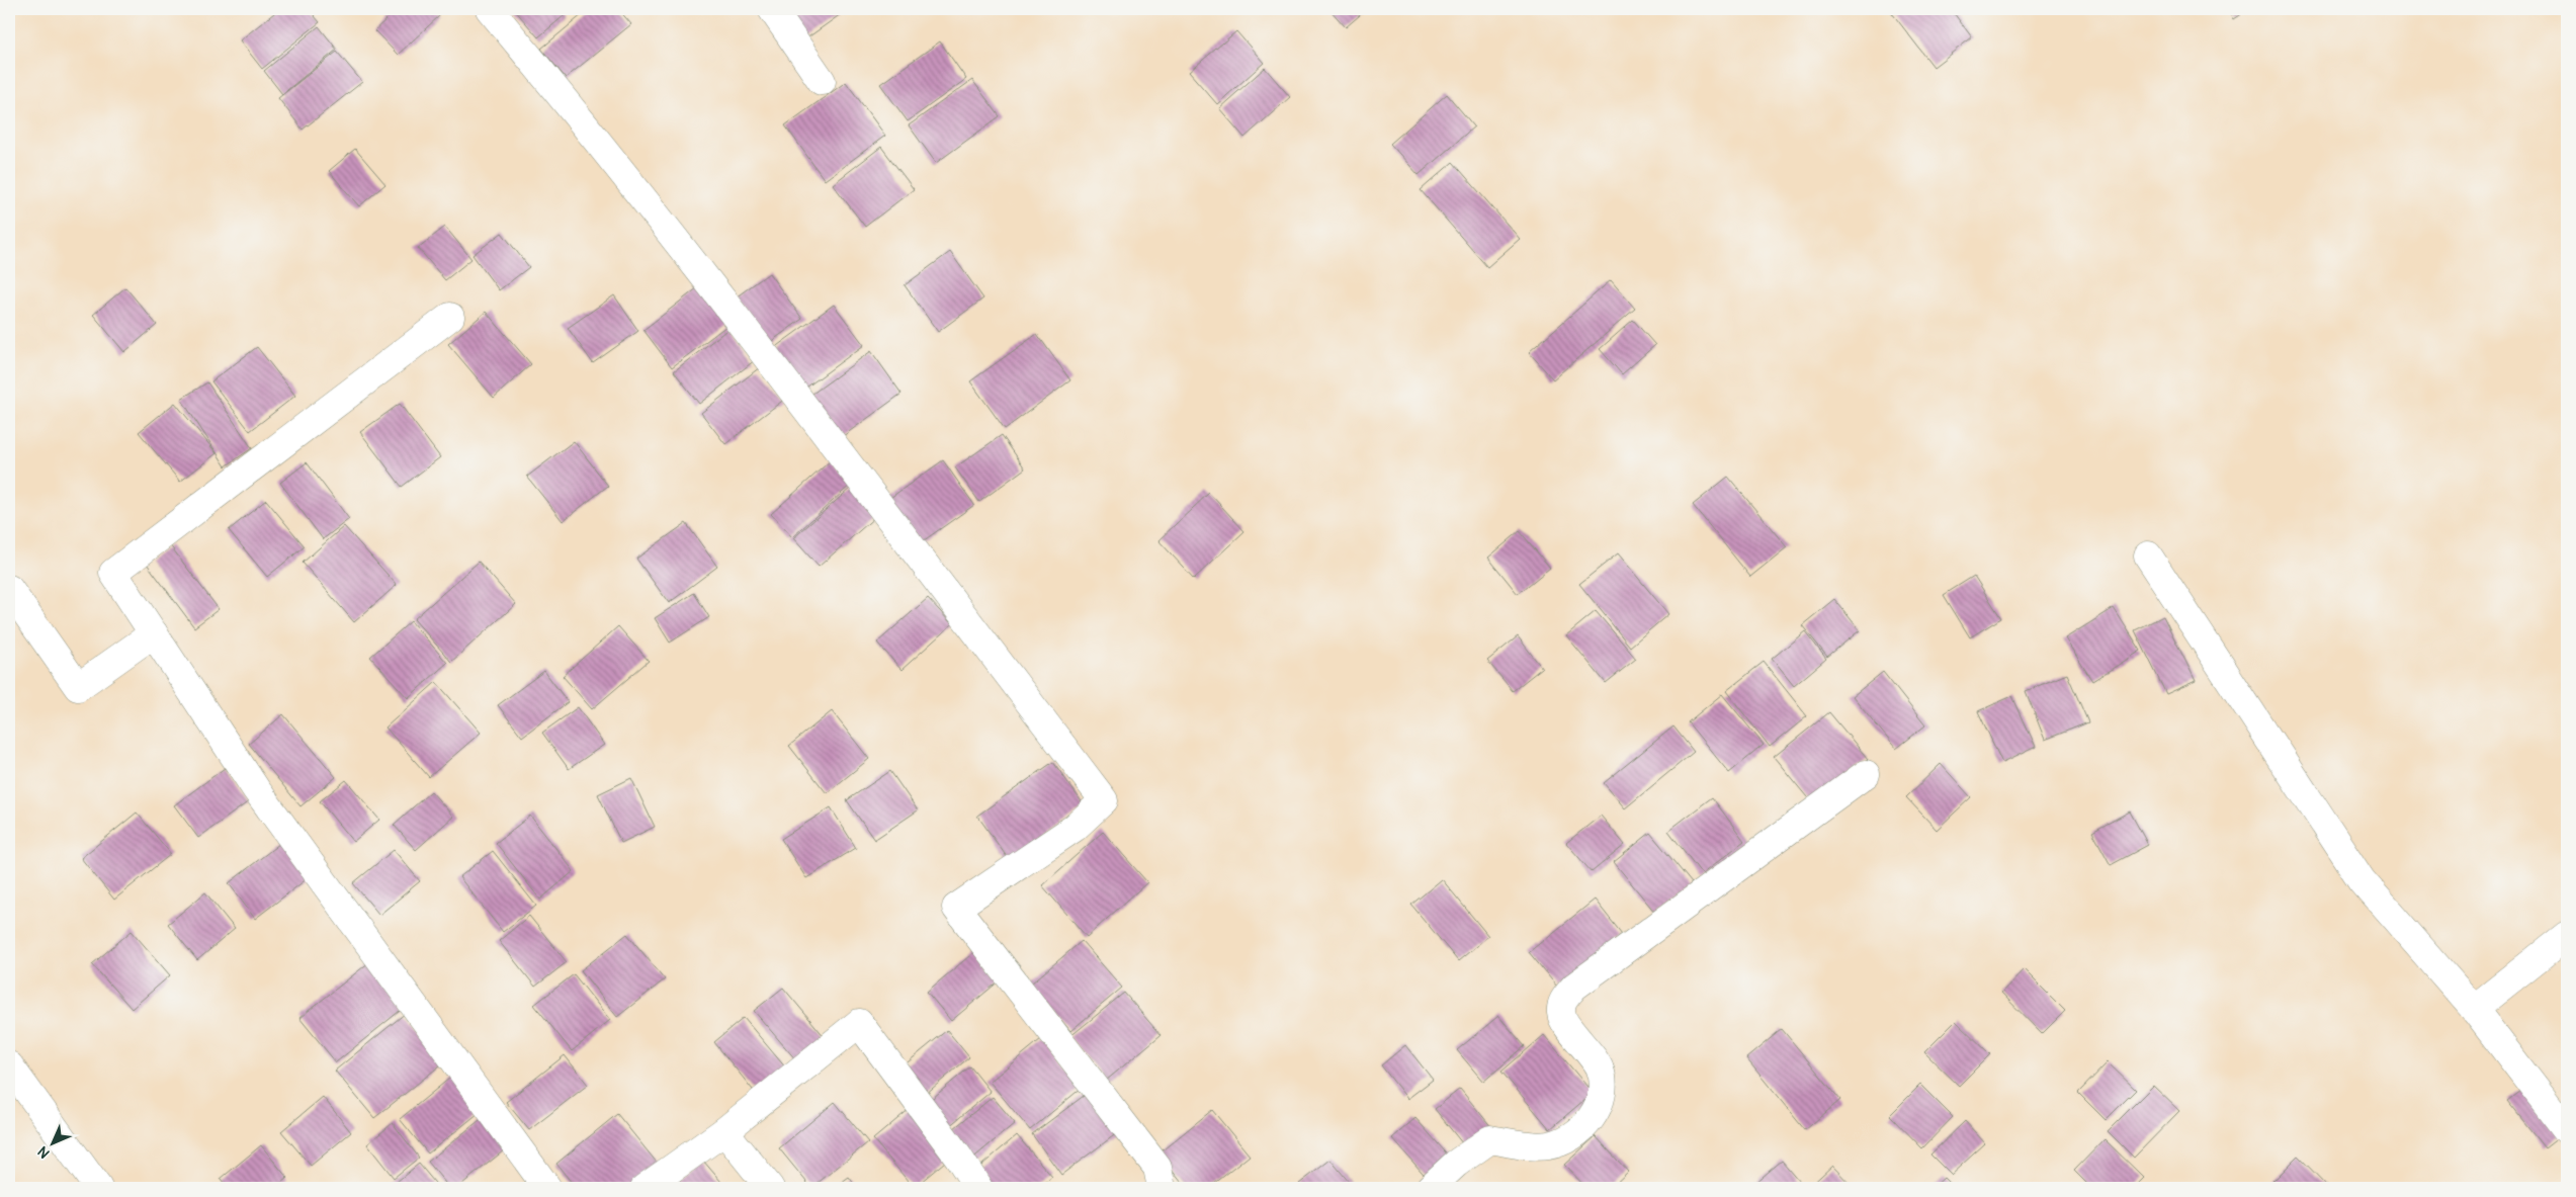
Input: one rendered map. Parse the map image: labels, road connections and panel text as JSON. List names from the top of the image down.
{
  "north": "bottom left"
}
